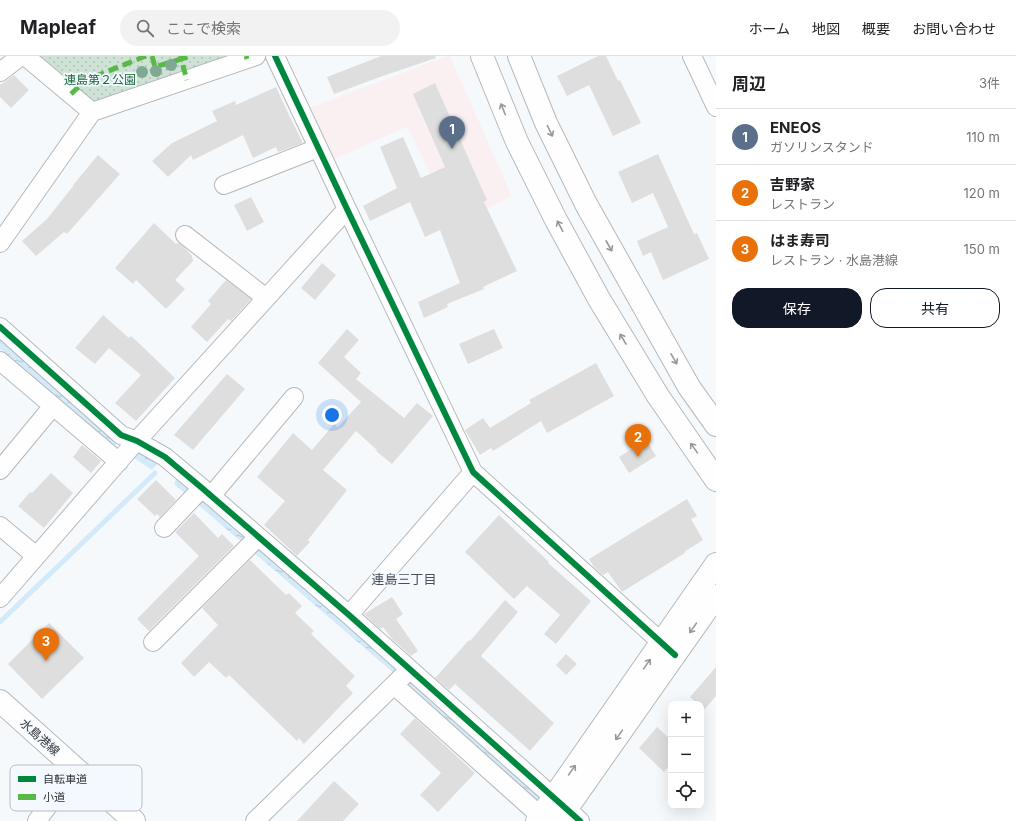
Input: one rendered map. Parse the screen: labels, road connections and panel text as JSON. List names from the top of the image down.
{
  "streets": {
    "street": ["水島港線"]
  },
  "districts": ["連島三丁目"],
  "parks": ["連島第２公園"],
  "legend": ["自転車道", "小道"],
  "page": {
    "header": "Mapleaf",
    "search": "ここで検索",
    "nav": [
      "ホーム",
      "地図",
      "概要",
      "お問い合わせ"
    ],
    "heading": ["周辺", "3件"],
    "list": [
      {
        "mark": "1",
        "name": "ENEOS",
        "note": "ガソリンスタンド",
        "value": "110 m"
      },
      {
        "mark": "2",
        "name": "吉野家",
        "note": "レストラン",
        "value": "120 m"
      },
      {
        "mark": "3",
        "name": "はま寿司",
        "note": "レストラン · 水島港線",
        "value": "150 m"
      }
    ],
    "pins": ["1", "2", "3"],
    "buttons": ["保存", "共有"],
    "map_buttons": ["+", "−"]
  }
}
